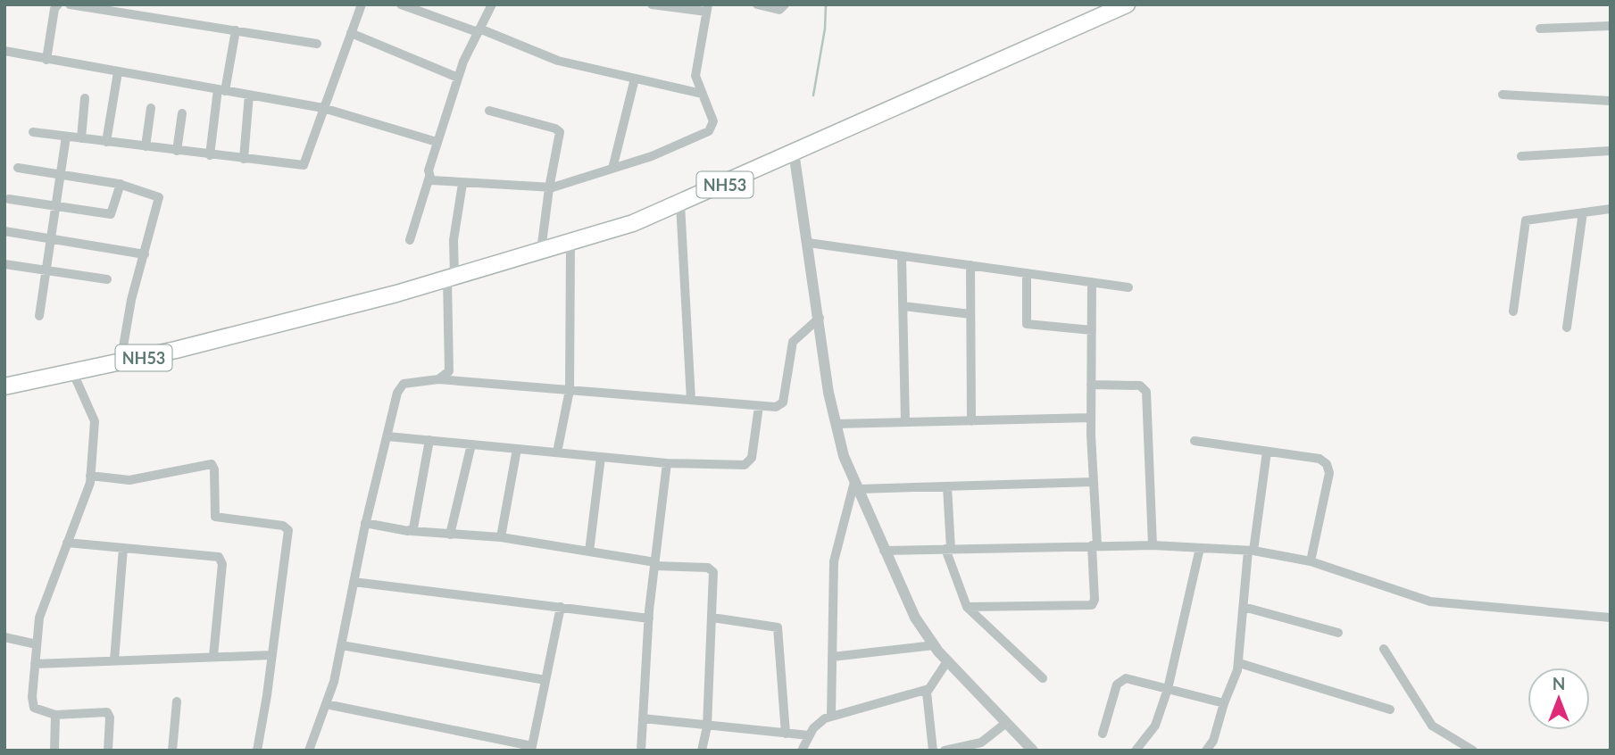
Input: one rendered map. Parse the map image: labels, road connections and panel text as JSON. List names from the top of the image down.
{
  "streets": {
    "highway": ["NH53"]
  },
  "north": "top"
}
